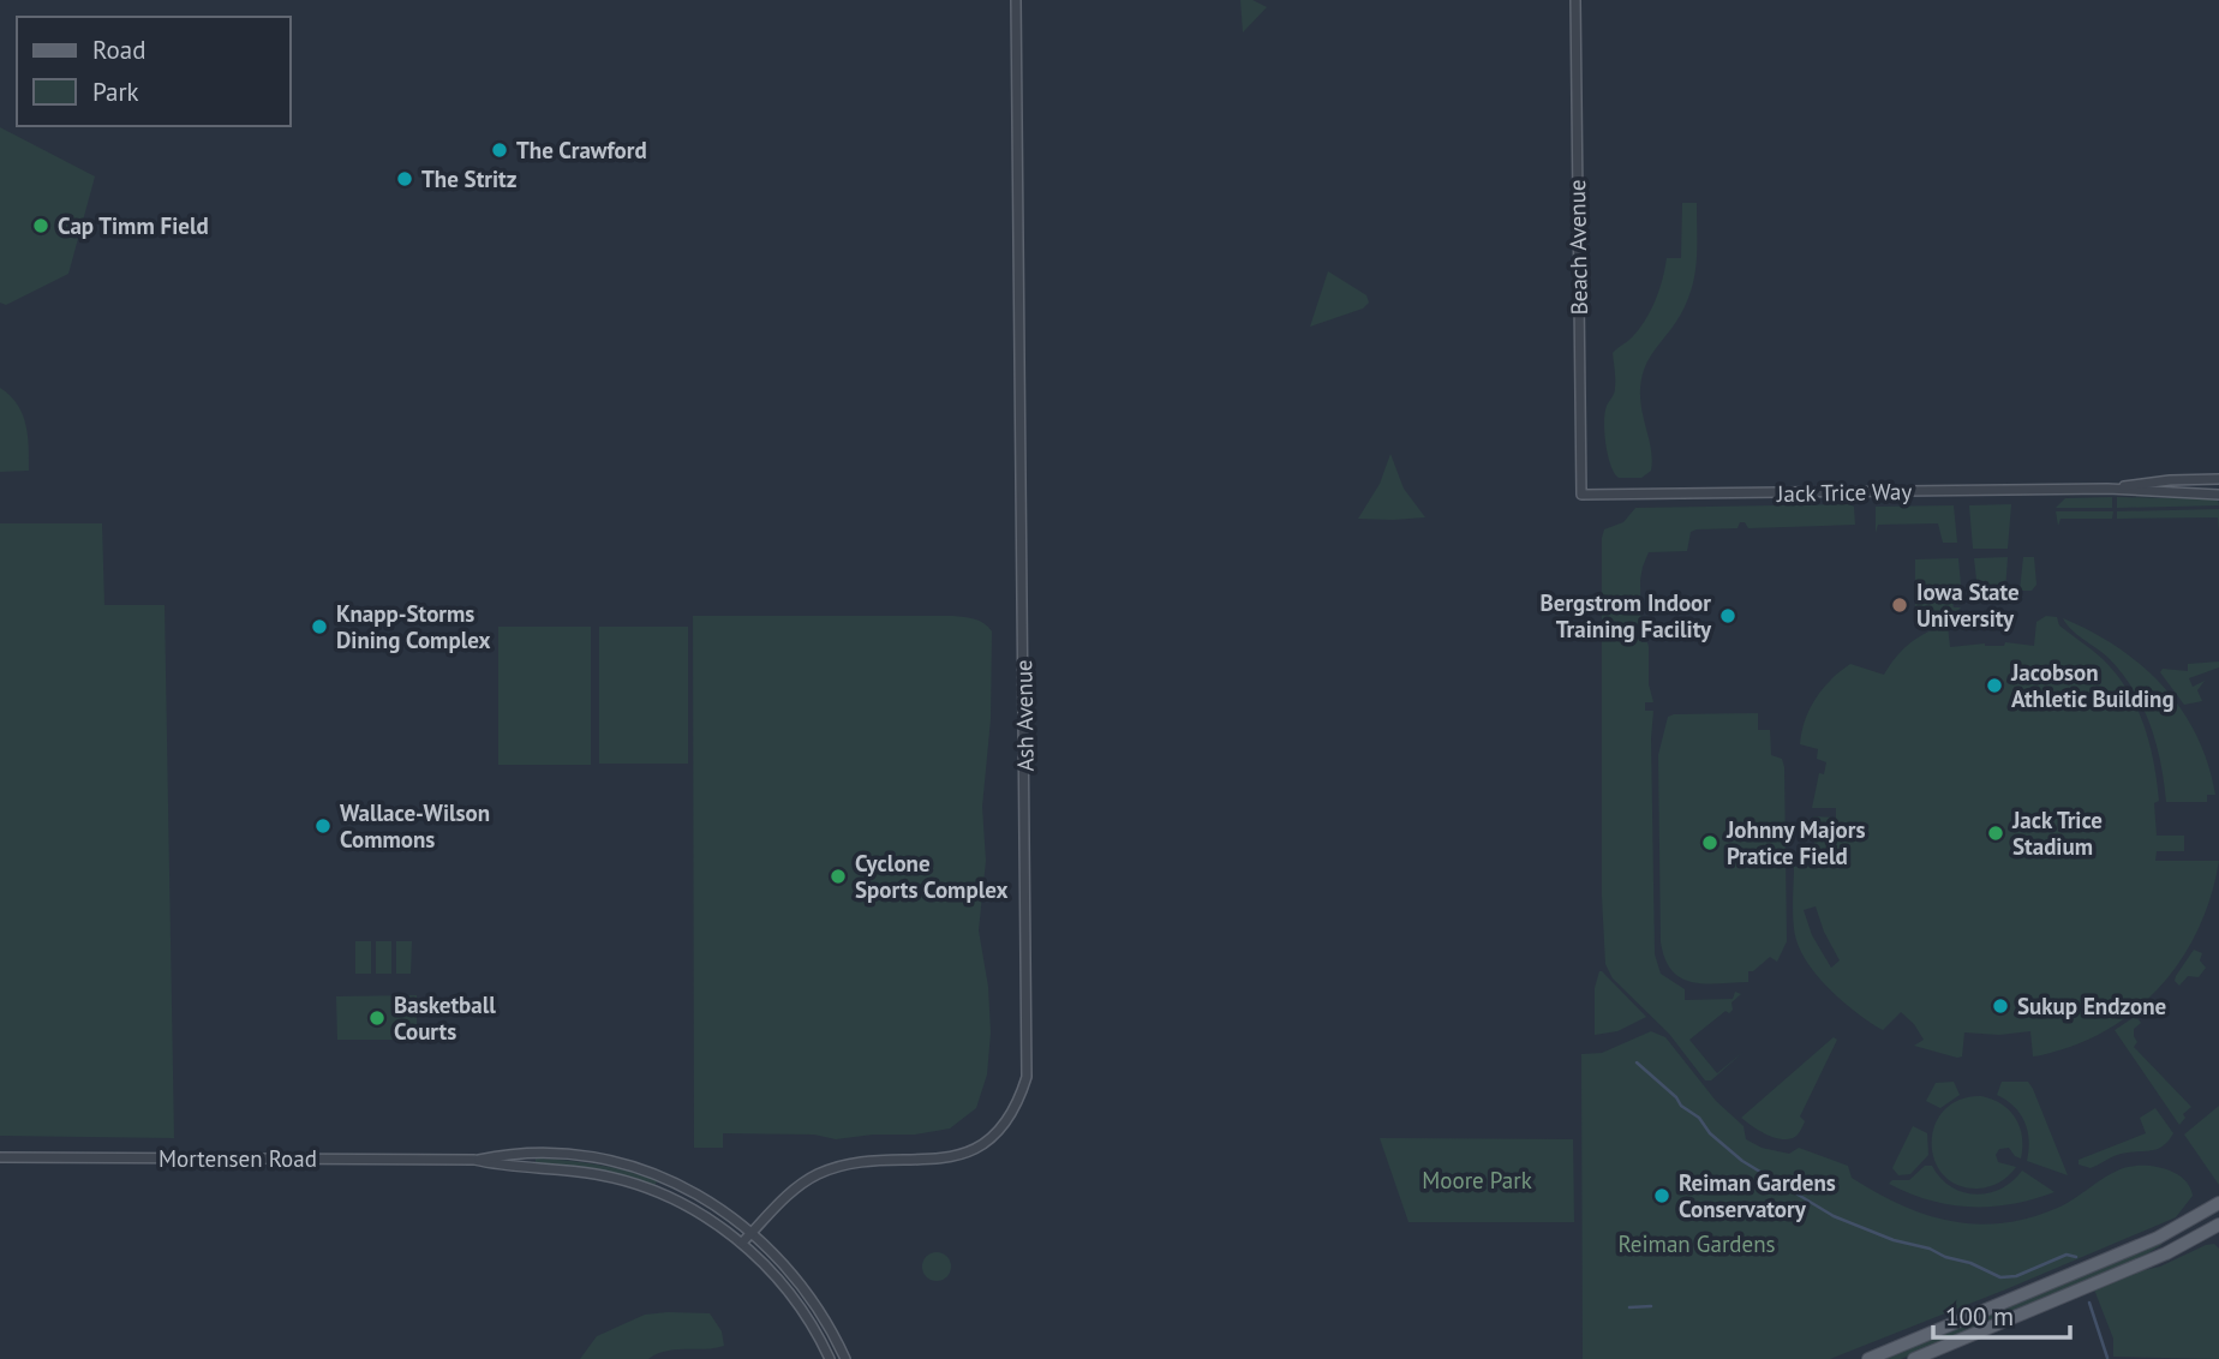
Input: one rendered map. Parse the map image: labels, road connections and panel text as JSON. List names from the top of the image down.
{
  "streets": {
    "street": [
      "Beach Avenue",
      "Jack Trice Way",
      "Ash Avenue",
      "Mortensen Road"
    ]
  },
  "crossings": [
    ["Beach Avenue", "Jack Trice Way"],
    ["Ash Avenue", "Mortensen Road"]
  ],
  "parks": ["Moore Park", "Reiman Gardens"],
  "places": [
    "The Crawford",
    "The Stritz",
    "Cap Timm Field",
    "Iowa State University",
    "Bergstrom Indoor Training Facility",
    "Knapp-Storms Dining Complex",
    "Jacobson Athletic Building",
    "Wallace-Wilson Commons",
    "Jack Trice Stadium",
    "Johnny Majors Pratice Field",
    "Cyclone Sports Complex",
    "Sukup Endzone",
    "Basketball Courts",
    "Reiman Gardens Conservatory"
  ],
  "legend": ["Road", "Park"],
  "scale_bar": "100 m"
}
